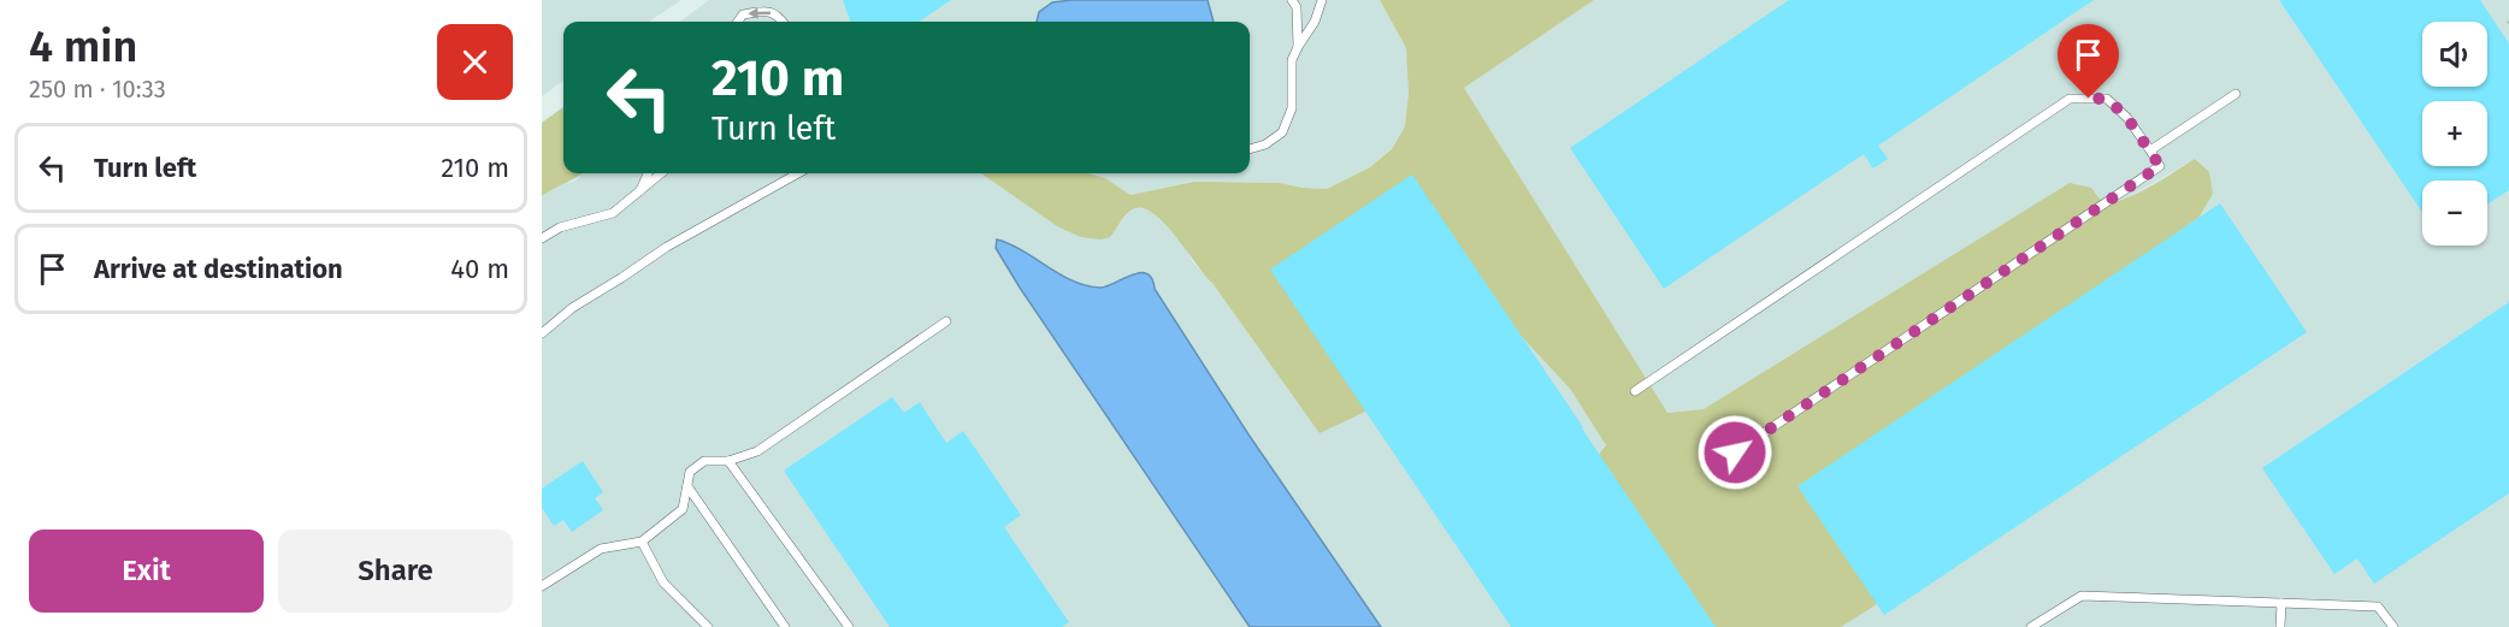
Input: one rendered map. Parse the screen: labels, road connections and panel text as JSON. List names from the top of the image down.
{
  "page": {
    "heading": ["4 min", "250 m · 10:33"],
    "map_buttons": ["+", "−"],
    "turn": ["210 m", "Turn left"],
    "list": [
      {
        "name": "Turn left",
        "value": "210 m"
      },
      {
        "name": "Arrive at destination",
        "value": "40 m"
      }
    ],
    "buttons": ["Exit", "Share"]
  }
}
